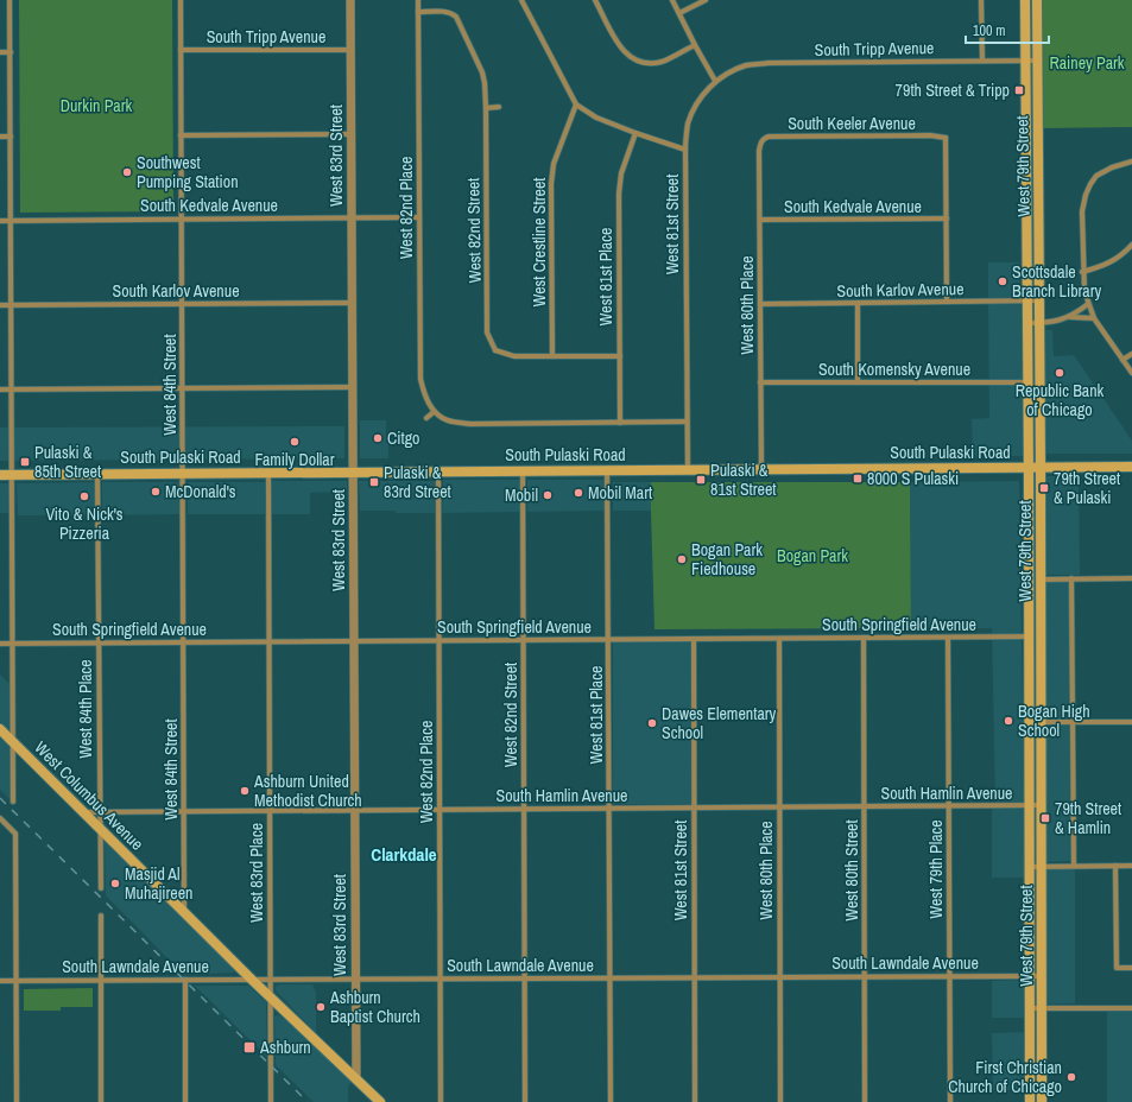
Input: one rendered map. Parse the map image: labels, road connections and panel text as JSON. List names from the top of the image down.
{
  "streets": {
    "main road": ["West 79th Street", "South Pulaski Road", "West Columbus Avenue"],
    "street": [
      "South Tripp Avenue",
      "South Keeler Avenue",
      "West 83rd Street",
      "South Kedvale Avenue",
      "West 82nd Place",
      "West 81st Street",
      "West 82nd Street",
      "West Crestline Street",
      "West 81st Place",
      "South Karlov Avenue",
      "West 80th Place",
      "South Komensky Avenue",
      "West 84th Street",
      "South Springfield Avenue",
      "West 84th Place",
      "South Hamlin Avenue",
      "West 79th Place",
      "West 80th Street",
      "West 83rd Place",
      "South Lawndale Avenue"
    ]
  },
  "crossings": [
    ["South Tripp Avenue", "West 83rd Street"],
    ["South Tripp Avenue", "West 79th Street"],
    ["South Tripp Avenue", "West 81st Street"],
    ["South Tripp Avenue", "West 84th Street"],
    ["South Keeler Avenue", "South Kedvale Avenue"],
    ["South Keeler Avenue", "West 80th Place"],
    ["West 83rd Street", "South Kedvale Avenue"],
    ["West 83rd Street", "South Karlov Avenue"],
    ["West 83rd Street", "South Pulaski Road"],
    ["West 83rd Street", "South Springfield Avenue"],
    ["West 83rd Street", "South Hamlin Avenue"],
    ["West 83rd Street", "West Columbus Avenue"],
    ["West 83rd Street", "South Lawndale Avenue"],
    ["West 79th Street", "South Karlov Avenue"],
    ["West 79th Street", "South Komensky Avenue"],
    ["West 79th Street", "South Pulaski Road"],
    ["West 79th Street", "South Springfield Avenue"],
    ["West 79th Street", "South Hamlin Avenue"],
    ["West 79th Street", "South Lawndale Avenue"],
    ["South Kedvale Avenue", "West 82nd Place"],
    ["South Kedvale Avenue", "West 80th Place"],
    ["South Kedvale Avenue", "West 84th Street"],
    ["West 82nd Place", "West 82nd Street"],
    ["West 82nd Place", "South Pulaski Road"],
    ["West 82nd Place", "South Springfield Avenue"],
    ["West 82nd Place", "South Hamlin Avenue"],
    ["West 82nd Place", "South Lawndale Avenue"],
    ["West 81st Street", "South Pulaski Road"],
    ["West 81st Street", "South Springfield Avenue"],
    ["West 81st Street", "South Hamlin Avenue"],
    ["West 81st Street", "South Lawndale Avenue"],
    ["West 82nd Street", "South Pulaski Road"],
    ["West 82nd Street", "South Springfield Avenue"],
    ["West 82nd Street", "South Hamlin Avenue"],
    ["West 82nd Street", "South Lawndale Avenue"],
    ["West 81st Place", "South Pulaski Road"],
    ["West 81st Place", "South Springfield Avenue"],
    ["West 81st Place", "South Hamlin Avenue"],
    ["West 81st Place", "South Lawndale Avenue"],
    ["South Karlov Avenue", "West 80th Place"],
    ["South Karlov Avenue", "West 84th Street"],
    ["West 80th Place", "South Komensky Avenue"],
    ["West 80th Place", "South Pulaski Road"],
    ["West 80th Place", "South Springfield Avenue"],
    ["West 80th Place", "South Hamlin Avenue"],
    ["West 80th Place", "South Lawndale Avenue"],
    ["West 84th Street", "South Pulaski Road"],
    ["West 84th Street", "South Springfield Avenue"],
    ["West 84th Street", "South Hamlin Avenue"],
    ["West 84th Street", "West Columbus Avenue"],
    ["South Pulaski Road", "West 84th Place"],
    ["South Pulaski Road", "West 83rd Place"],
    ["South Springfield Avenue", "West 84th Place"],
    ["South Springfield Avenue", "West 79th Place"],
    ["South Springfield Avenue", "West 80th Street"],
    ["South Springfield Avenue", "West 83rd Place"],
    ["West 84th Place", "South Hamlin Avenue"],
    ["West 84th Place", "West Columbus Avenue"],
    ["South Hamlin Avenue", "West Columbus Avenue"],
    ["South Hamlin Avenue", "West 79th Place"],
    ["South Hamlin Avenue", "West 80th Street"],
    ["South Hamlin Avenue", "West 83rd Place"],
    ["West Columbus Avenue", "West 83rd Place"],
    ["West Columbus Avenue", "South Lawndale Avenue"],
    ["West 79th Place", "South Lawndale Avenue"],
    ["West 80th Street", "South Lawndale Avenue"],
    ["West 83rd Place", "South Lawndale Avenue"]
  ],
  "districts": ["Clarkdale"],
  "parks": ["Rainey Park", "Durkin Park", "Bogan Park"],
  "places": {
    "transit": [
      "79th Street & Tripp",
      "Pulaski & 85th Street",
      "8000 S Pulaski",
      "Pulaski & 81st Street",
      "Pulaski & 83rd Street",
      "79th Street & Pulaski",
      "79th Street & Hamlin",
      "Ashburn"
    ],
    "other": [
      "Southwest Pumping Station",
      "Scottsdale Branch Library",
      "Republic Bank of Chicago",
      "Citgo",
      "Family Dollar",
      "McDonald's",
      "Mobil Mart",
      "Mobil",
      "Vito & Nick's Pizzeria",
      "Bogan Park Fiedhouse",
      "Bogan High School",
      "Dawes Elementary School",
      "Ashburn United Methodist Church",
      "Masjid Al Muhajireen",
      "Ashburn Baptist Church",
      "First Christian Church of Chicago"
    ]
  },
  "scale_bar": "100 m"
}
